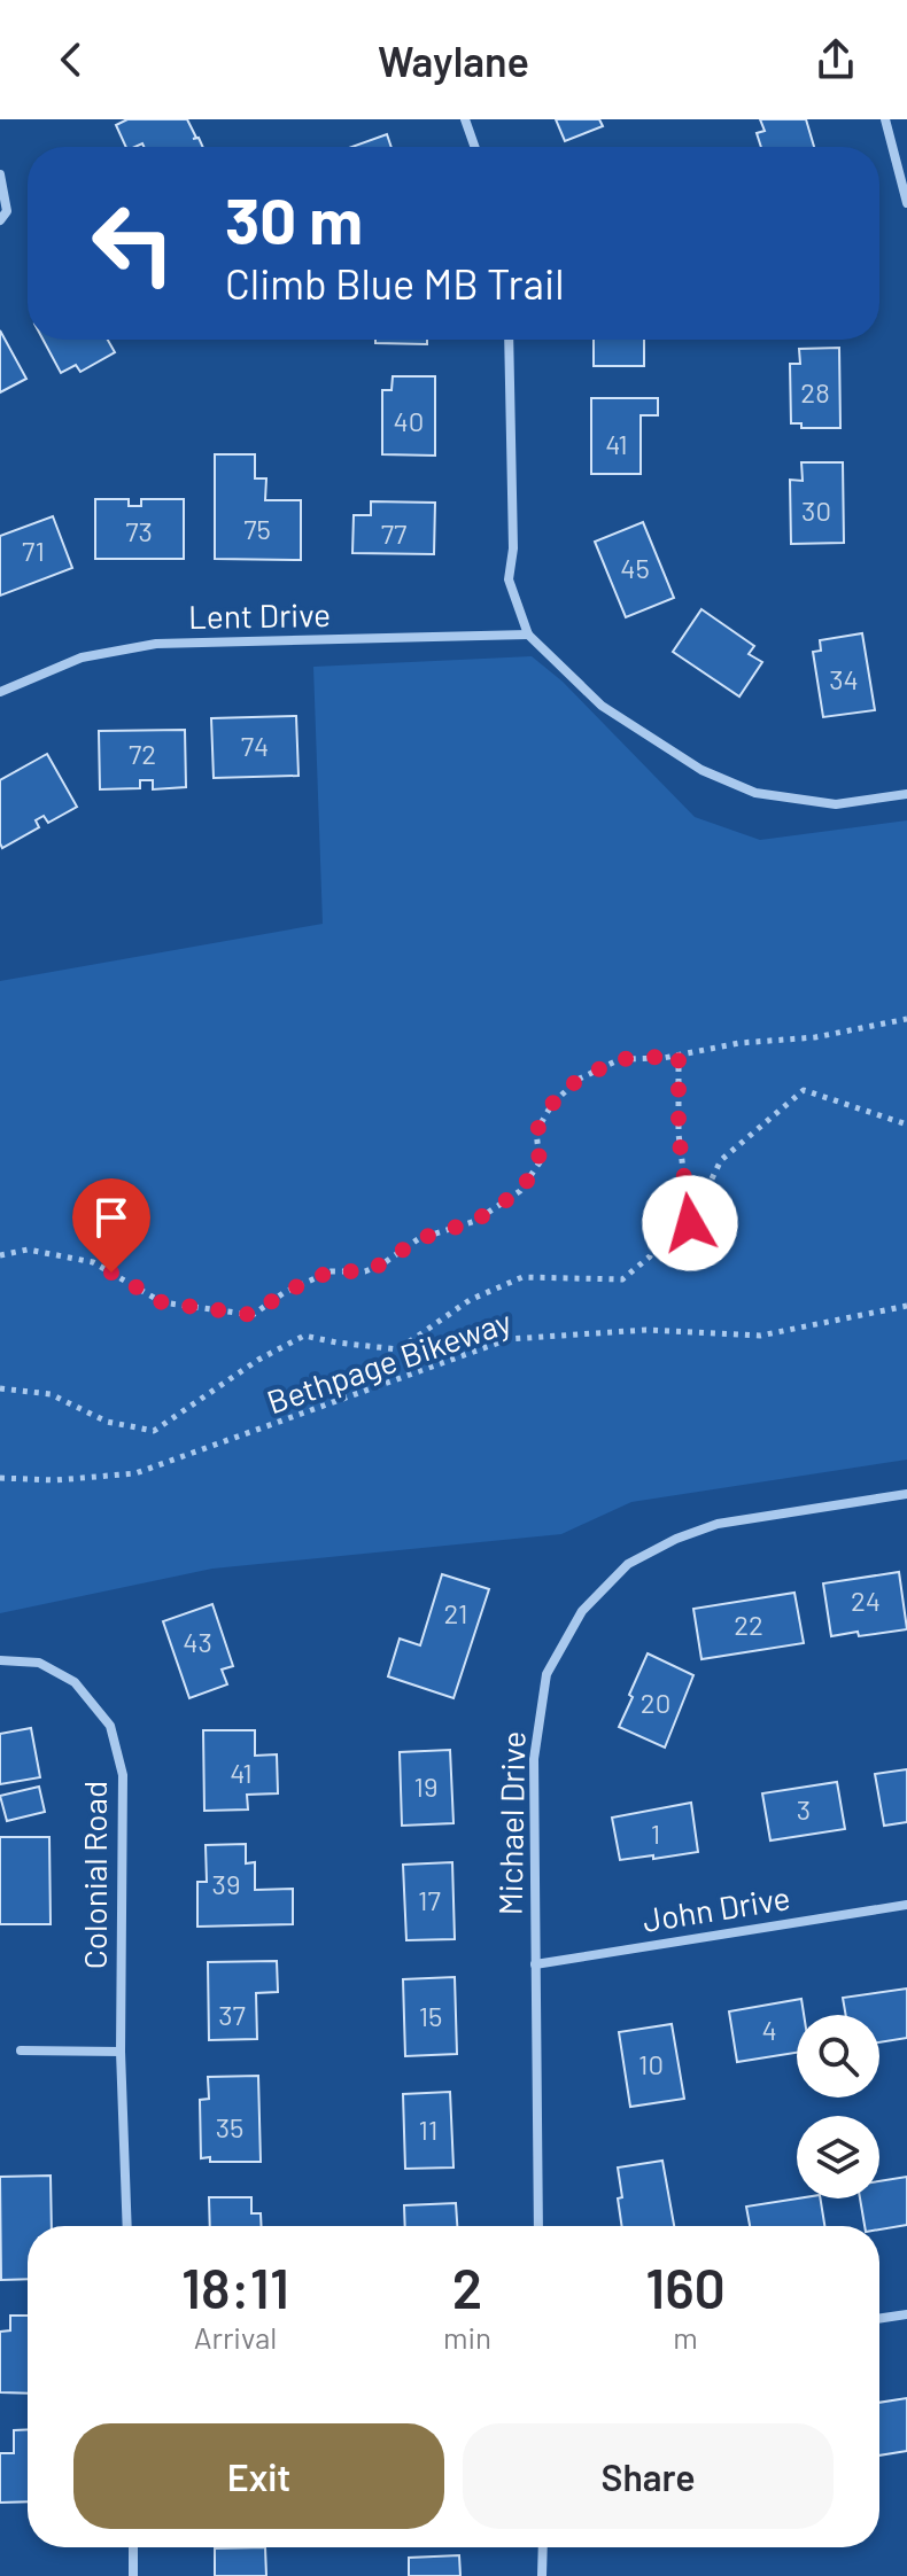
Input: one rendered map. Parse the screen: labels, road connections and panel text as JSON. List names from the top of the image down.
{
  "streets": {
    "street": [
      "Lent Drive",
      "Michael Drive",
      "Colonial Road",
      "John Drive"
    ],
    "path": ["Bethpage Bikeway"]
  },
  "crossings": [
    ["Michael Drive", "John Drive"]
  ],
  "house_numbers": [
    "28",
    "40",
    "41",
    "30",
    "75",
    "73",
    "77",
    "71",
    "45",
    "34",
    "74",
    "72",
    "24",
    "21",
    "22",
    "43",
    "20",
    "41",
    "19",
    "3",
    "1",
    "39",
    "17",
    "37",
    "15",
    "4",
    "10",
    "35",
    "11"
  ],
  "page": {
    "header": "Waylane",
    "turn": ["30 m", "Climb Blue MB Trail"],
    "eta": [
      "18:11",
      "Arrival",
      "2",
      "min",
      "160",
      "m"
    ],
    "buttons": ["Exit", "Share"]
  }
}
